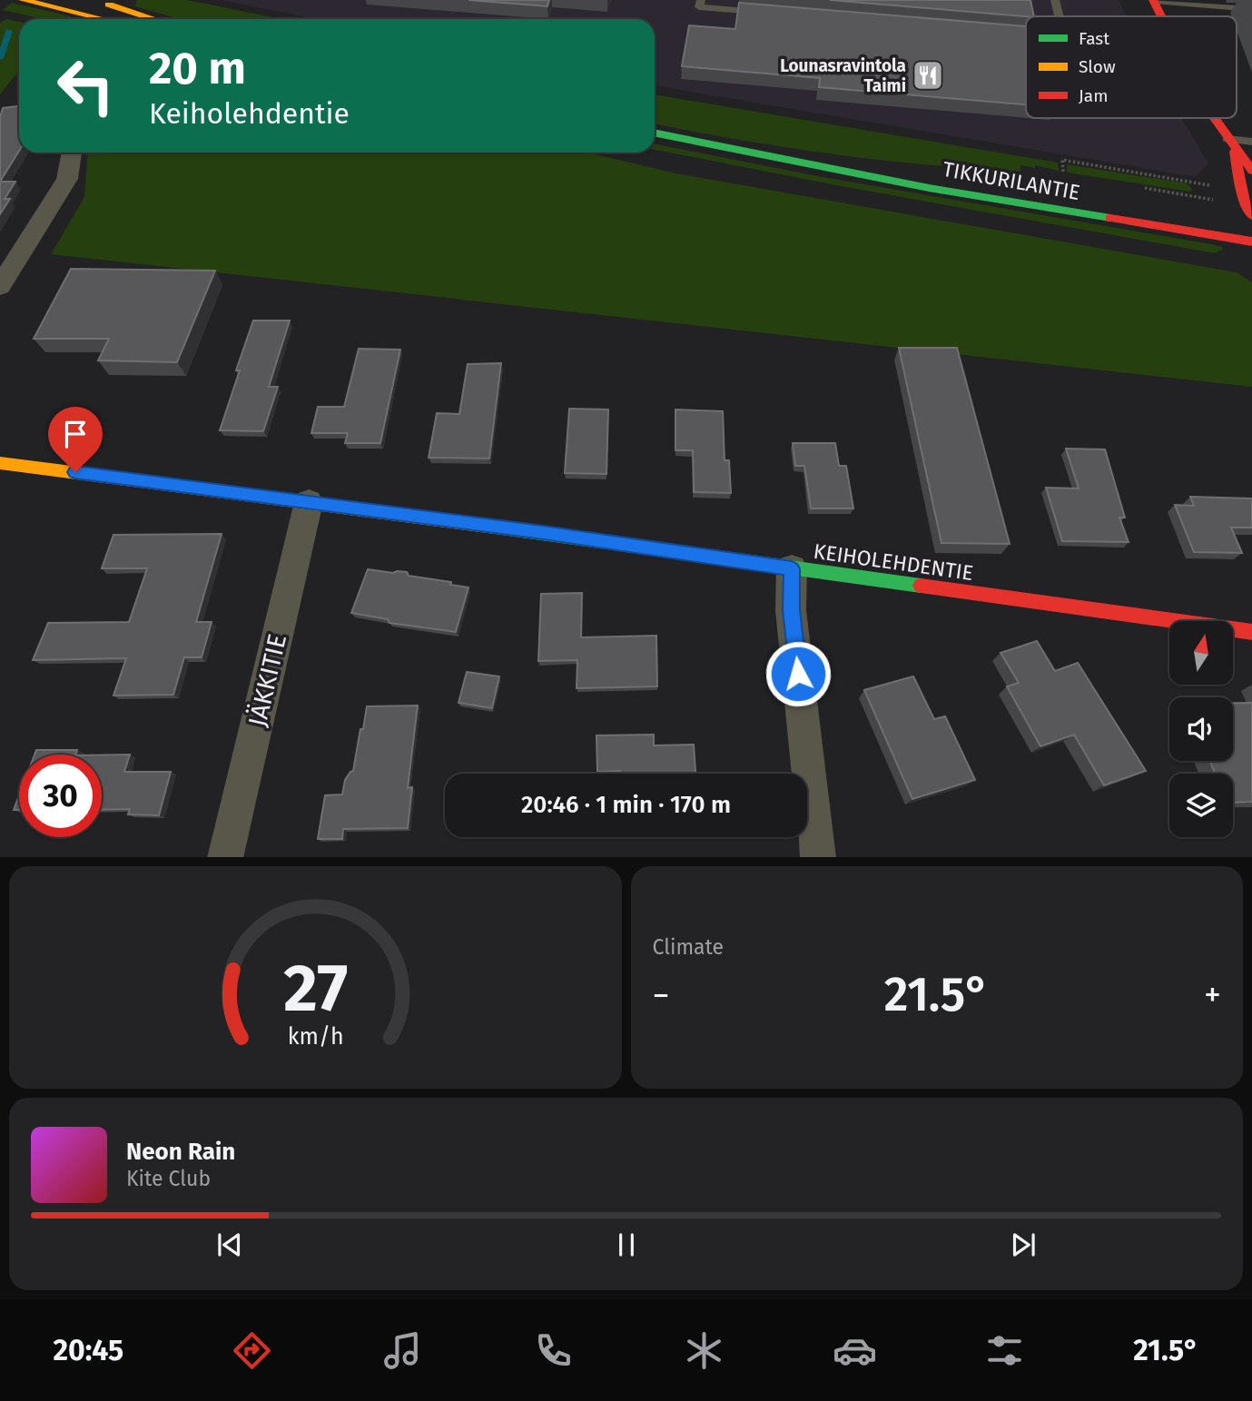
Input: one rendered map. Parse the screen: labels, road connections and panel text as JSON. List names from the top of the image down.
{
  "streets": {
    "street": ["TIKKURILANTIE", "KEIHOLEHDENTIE", "JÄKKITIE"]
  },
  "crossings": [
    ["KEIHOLEHDENTIE", "JÄKKITIE"]
  ],
  "places": {
    "restaurant": ["Lounasravintola Taimi"]
  },
  "legend": ["Fast", "Slow", "Jam"],
  "north": "top",
  "page": {
    "turn": ["20 m", "Keiholehdentie"],
    "limit": "30",
    "trip": "20:46 · 1 min · 170 m",
    "tile": "Climate",
    "heat": ["−", "21.5°", "+"],
    "song": ["Neon Rain", "Kite Club"],
    "tabs": ["20:45", "21.5°"],
    "gauge": ["27", "km/h"]
  }
}
